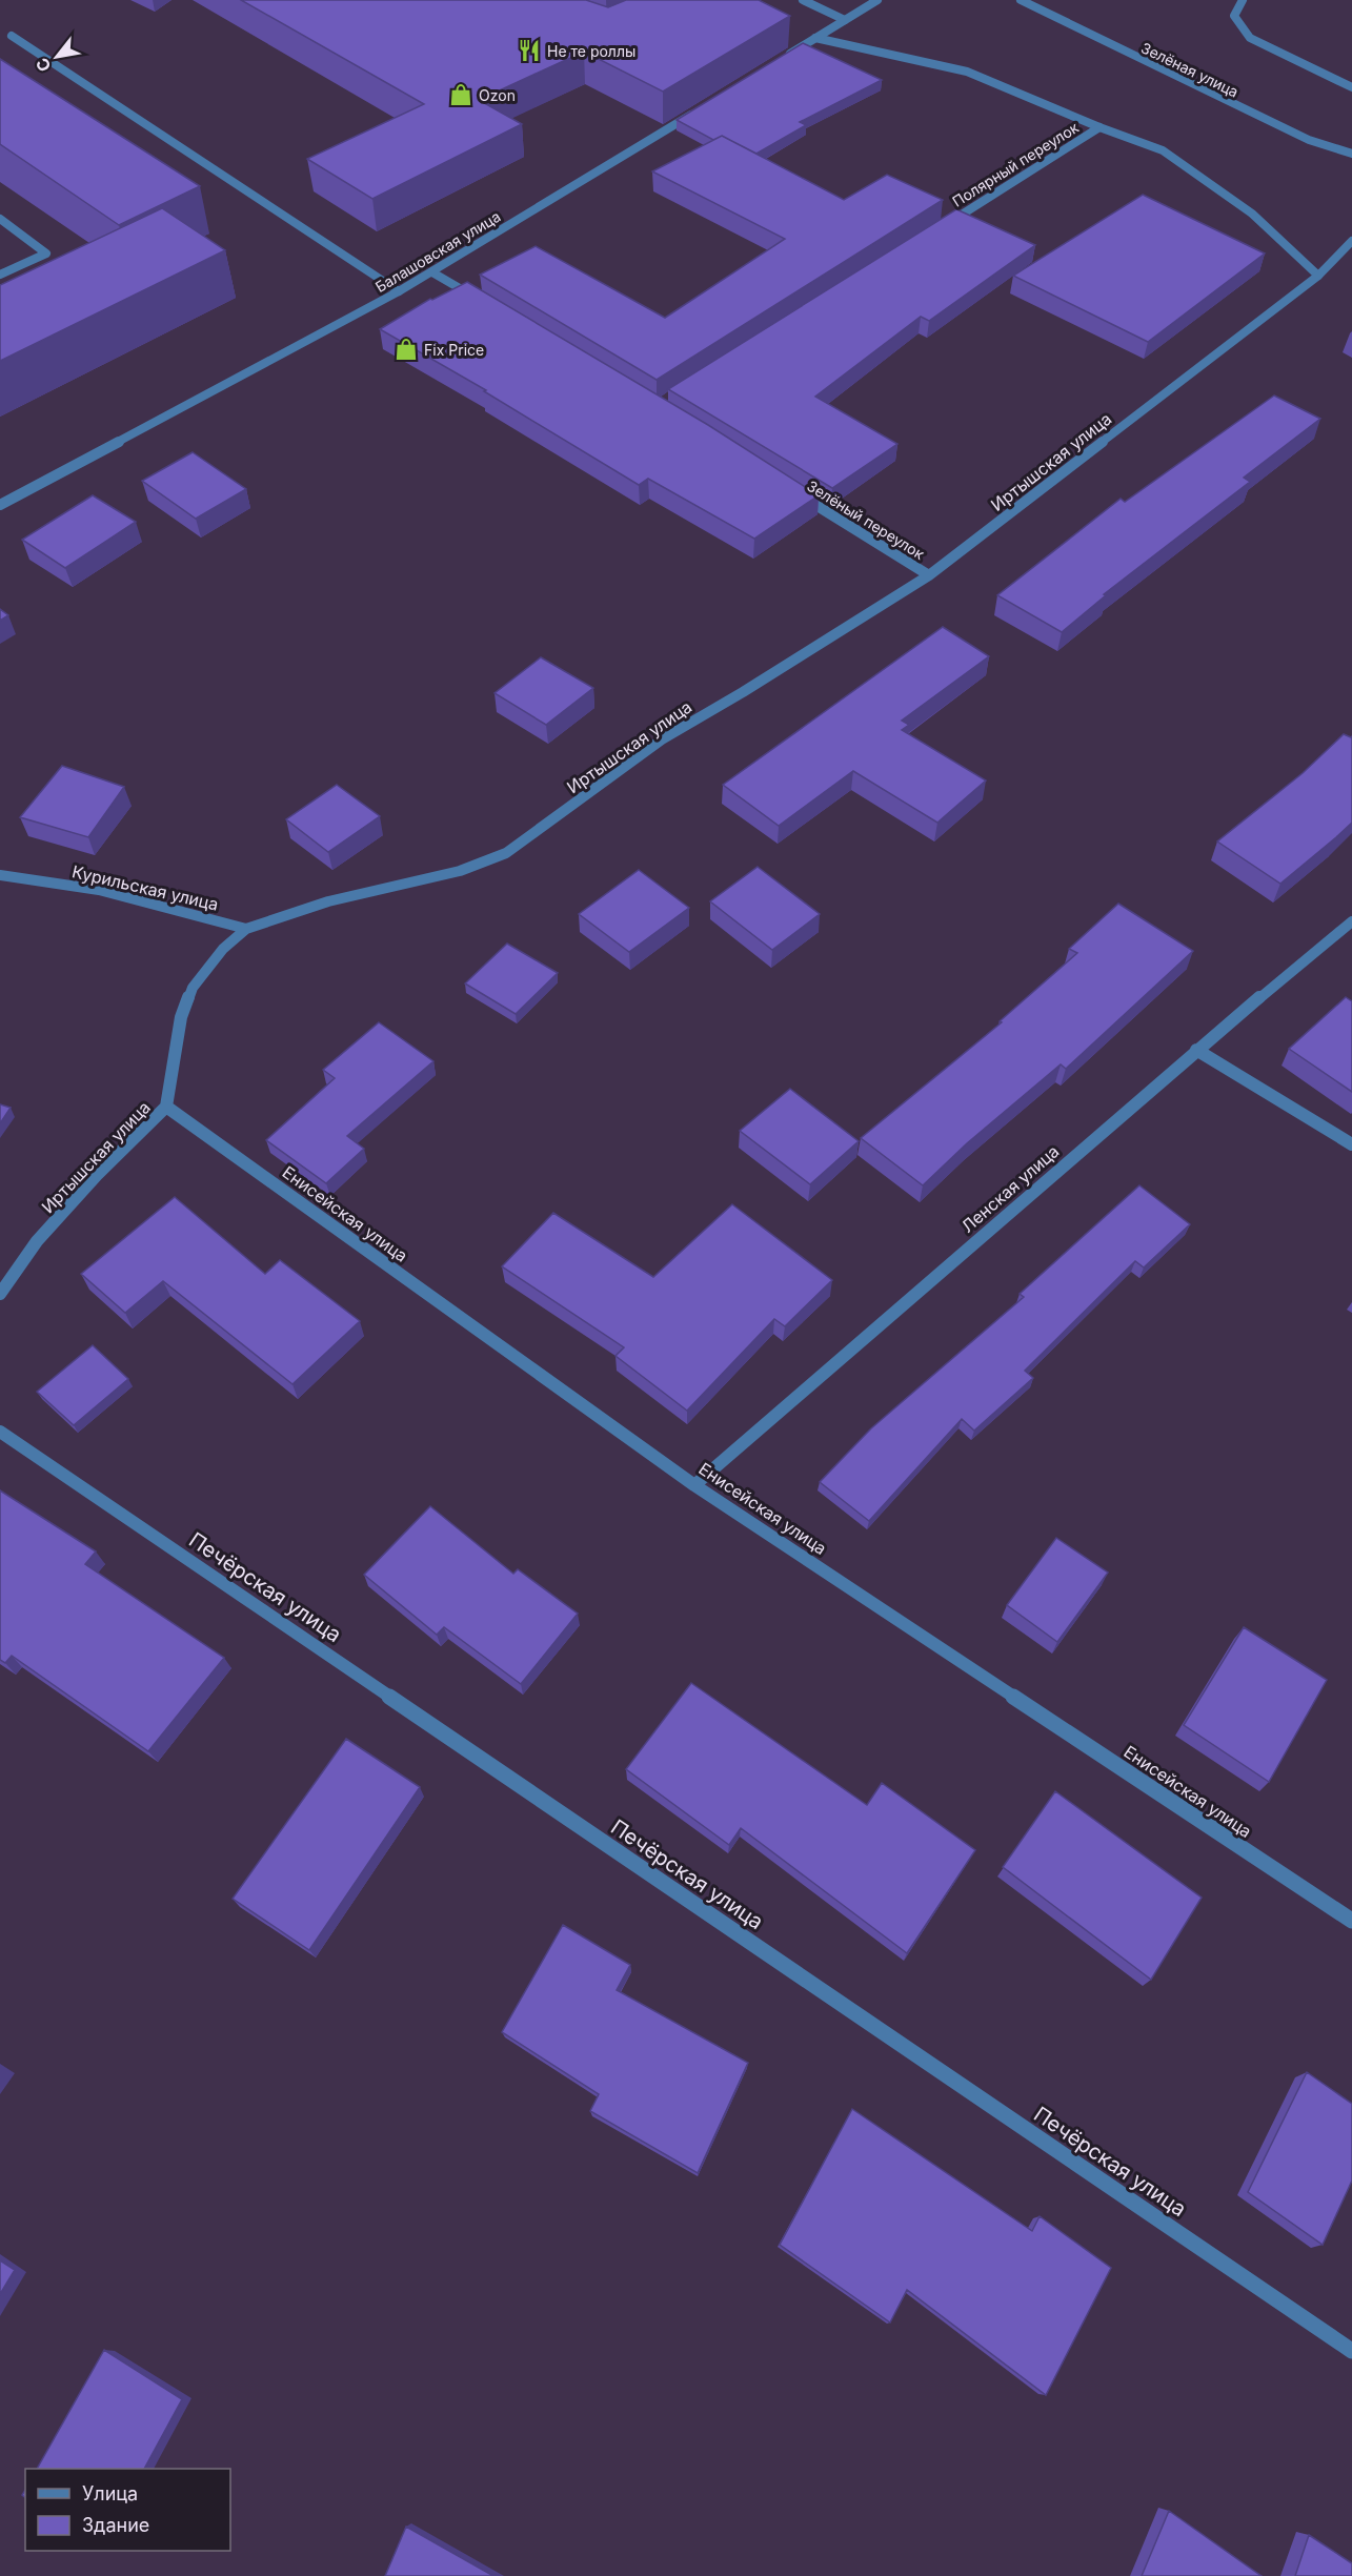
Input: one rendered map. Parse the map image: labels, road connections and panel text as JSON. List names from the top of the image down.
{
  "streets": {
    "street": [
      "Зелёная улица",
      "Полярный переулок",
      "Балашовская улица",
      "Иртышская улица",
      "Зелёный переулок",
      "Курильская улица",
      "Ленская улица",
      "Енисейская улица",
      "Печёрская улица"
    ]
  },
  "crossings": [
    ["Иртышская улица", "Зелёный переулок"],
    ["Иртышская улица", "Курильская улица"],
    ["Иртышская улица", "Енисейская улица"],
    ["Ленская улица", "Енисейская улица"]
  ],
  "places": {
    "restaurant": ["Не те роллы"],
    "shop": ["Ozon", "Fix Price"]
  },
  "legend": ["Улица", "Здание"],
  "north": "bottom left"
}
